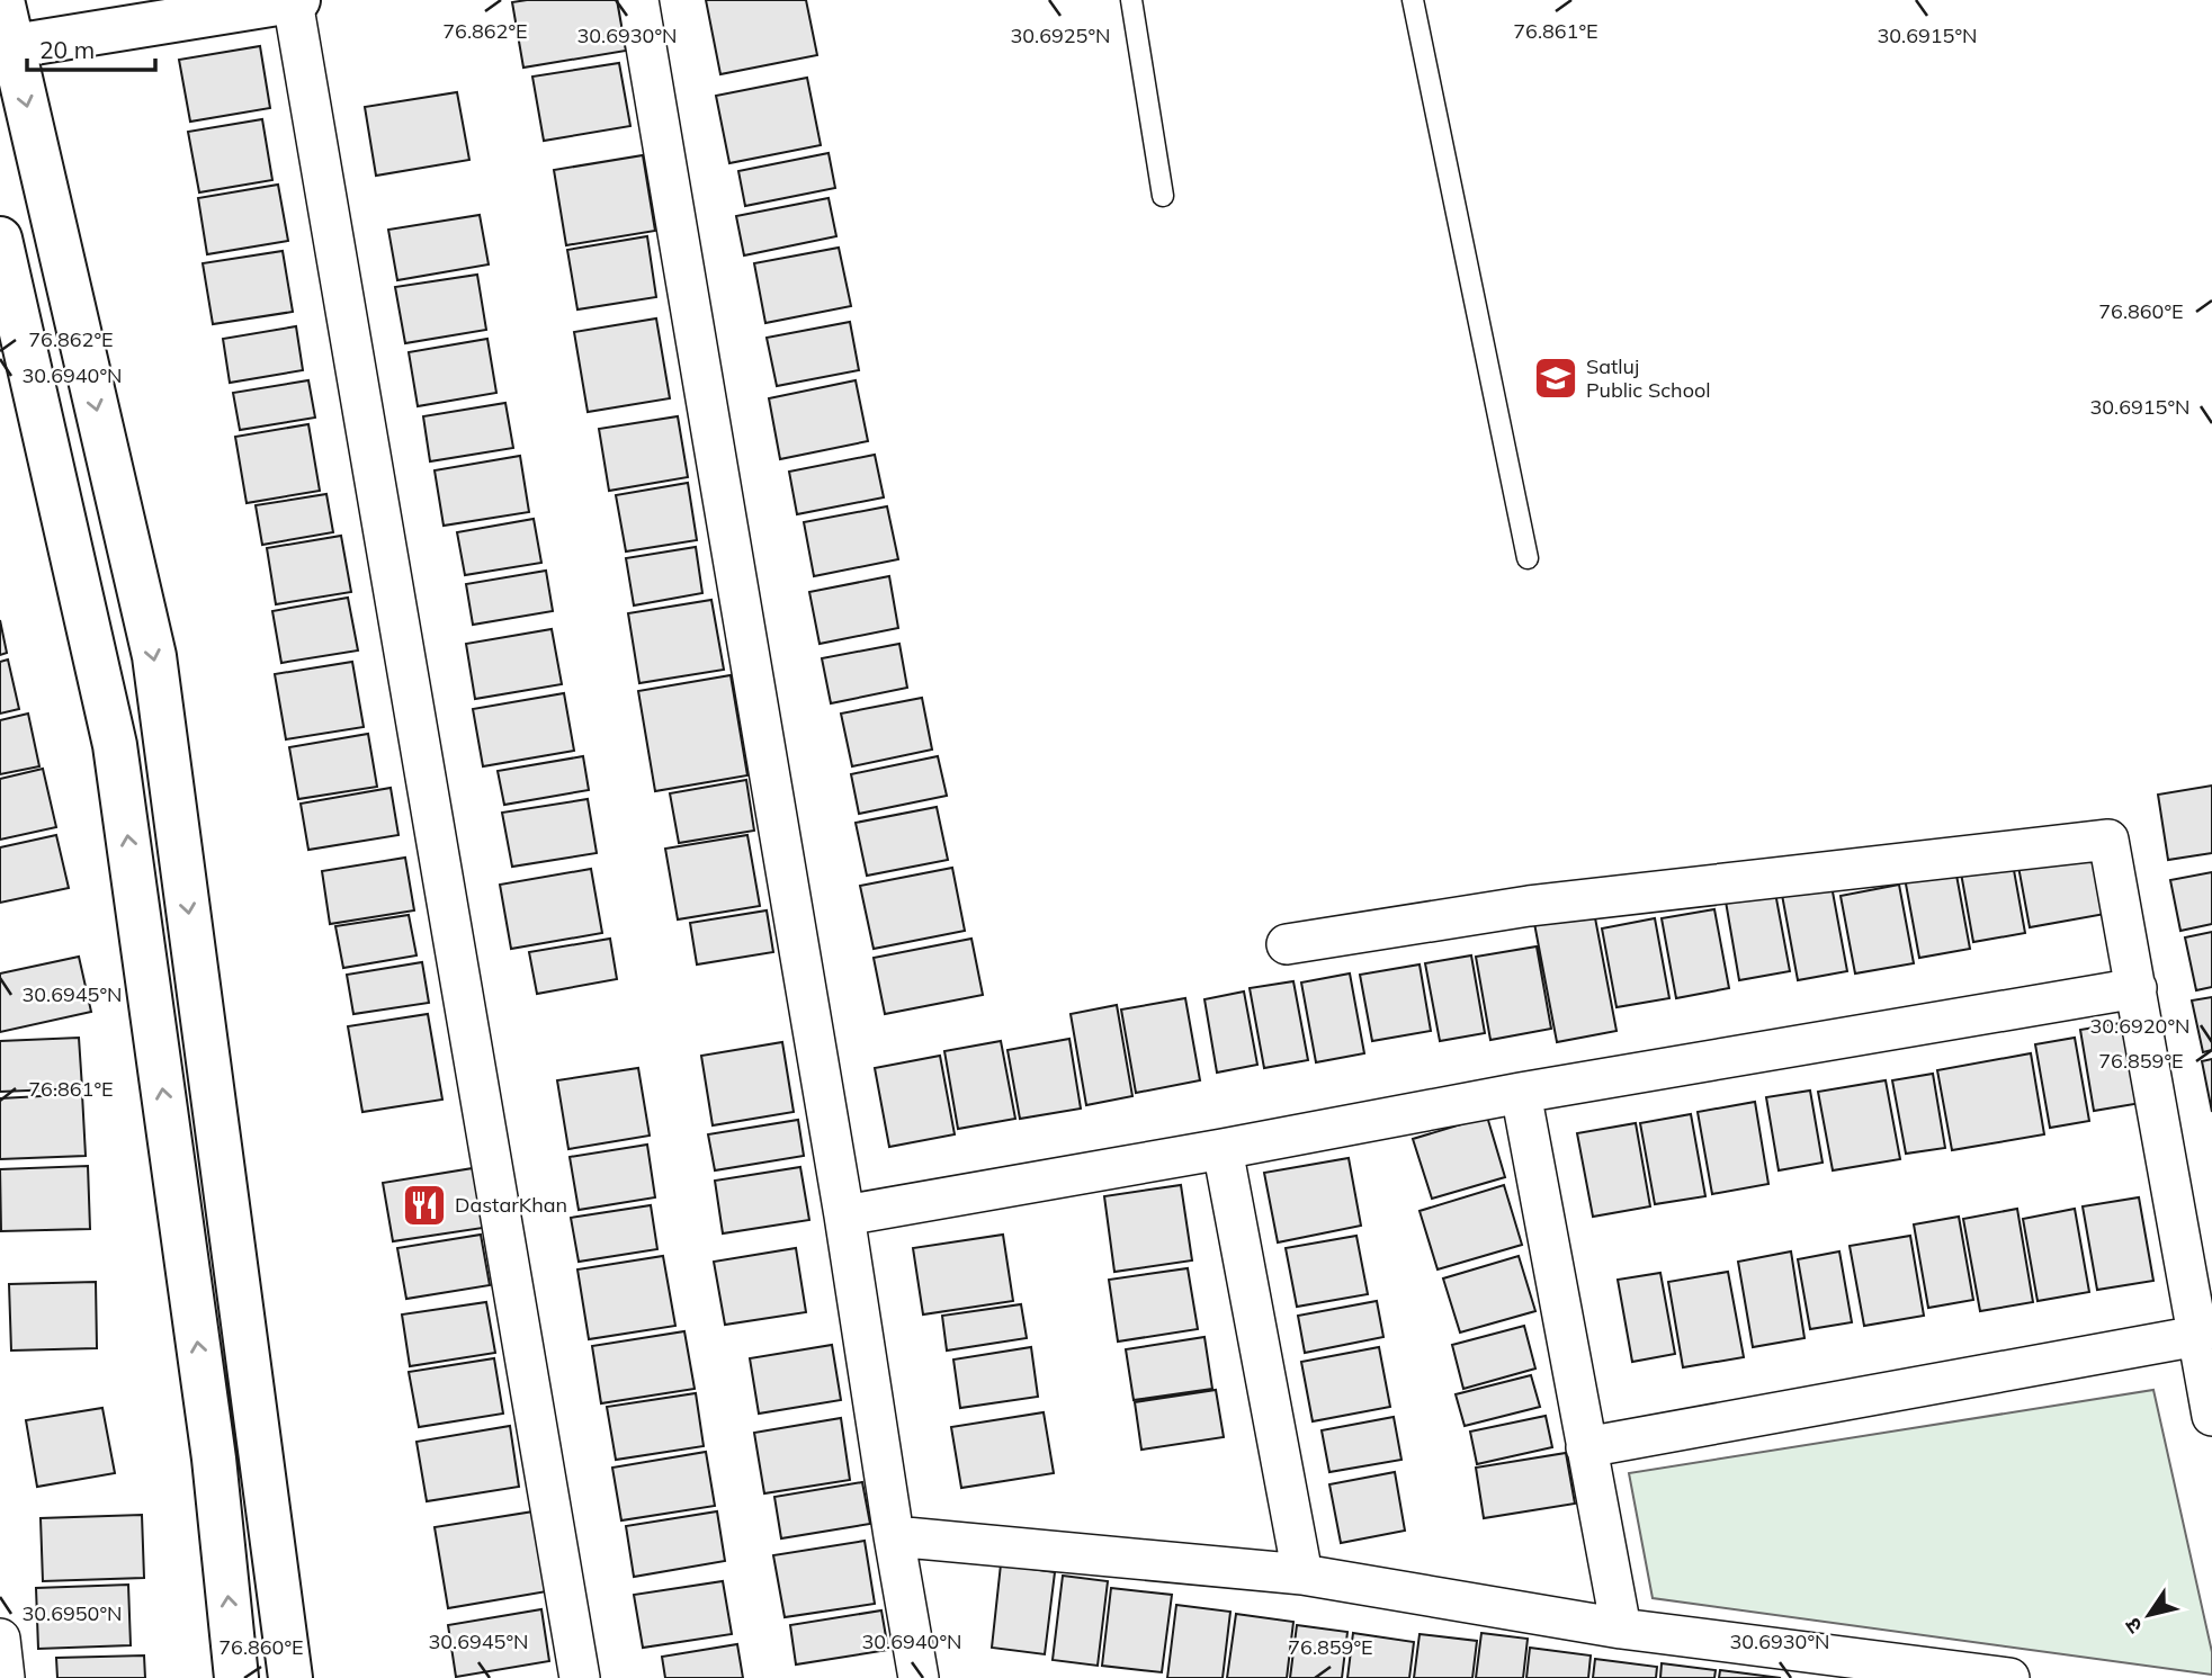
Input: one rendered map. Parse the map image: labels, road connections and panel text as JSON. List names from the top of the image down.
{
  "places": {
    "school or university": ["Satluj Public School"],
    "restaurant": ["DastarKhan"]
  },
  "scale_bar": "20 m",
  "north": "bottom left",
  "coordinates": [
    "76.862°E",
    "76.861°E",
    "30.6930°N",
    "30.6925°N",
    "30.6915°N",
    "76.860°E",
    "30.6940°N",
    "30.6945°N",
    "30.6920°N",
    "76.859°E",
    "30.6950°N"
  ]
}
